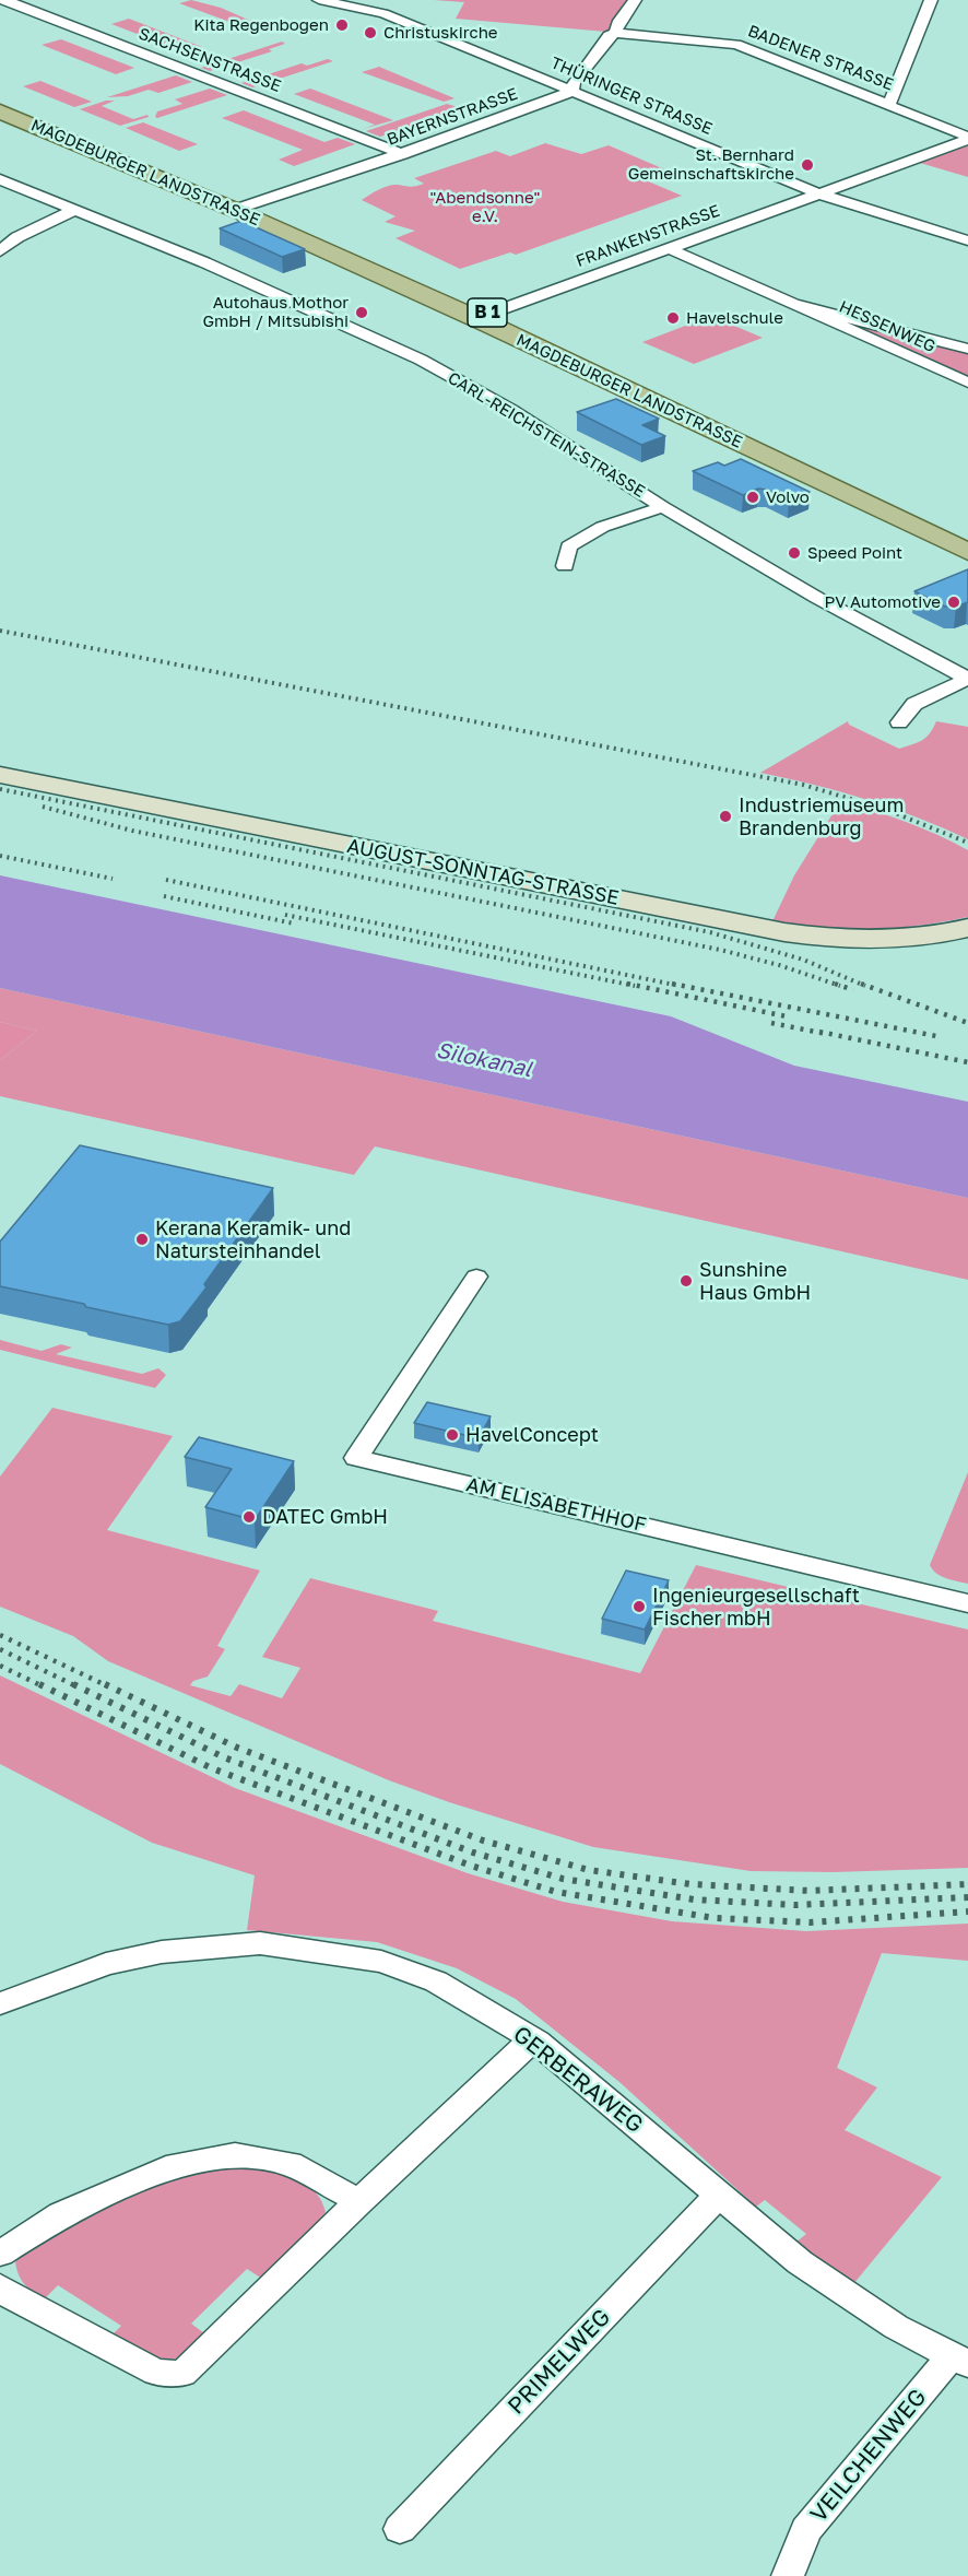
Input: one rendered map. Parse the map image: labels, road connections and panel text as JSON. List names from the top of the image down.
{
  "streets": {
    "main road": ["MAGDEBURGER LANDSTRASSE", "B 1"],
    "street": [
      "BADENER STRASSE",
      "SACHSENSTRASSE",
      "THÜRINGER STRASSE",
      "BAYERNSTRASSE",
      "FRANKENSTRASSE",
      "HESSENWEG",
      "CARL-REICHSTEIN-STRASSE",
      "AUGUST-SONNTAG-STRASSE",
      "AM ELISABETHHOF",
      "GERBERAWEG",
      "PRIMELWEG",
      "VEILCHENWEG"
    ]
  },
  "crossings": [
    ["BADENER STRASSE", "BAYERNSTRASSE"],
    ["BADENER STRASSE", "FRANKENSTRASSE"],
    ["SACHSENSTRASSE", "BAYERNSTRASSE"],
    ["THÜRINGER STRASSE", "BAYERNSTRASSE"],
    ["THÜRINGER STRASSE", "FRANKENSTRASSE"],
    ["BAYERNSTRASSE", "MAGDEBURGER LANDSTRASSE"],
    ["MAGDEBURGER LANDSTRASSE", "FRANKENSTRASSE"],
    ["FRANKENSTRASSE", "HESSENWEG"],
    ["GERBERAWEG", "PRIMELWEG"],
    ["GERBERAWEG", "VEILCHENWEG"]
  ],
  "water": ["Silokanal"],
  "parks": ["\"Abendsonne\" e.V."],
  "places": [
    "Kita Regenbogen",
    "Christuskirche",
    "St. Bernhard Gemeinschaftskirche",
    "Autohaus Mothor GmbH / Mitsubishi",
    "Havelschule",
    "Volvo",
    "Speed Point",
    "PV Automotive",
    "Industriemuseum Brandenburg",
    "Kerana Keramik- und Natursteinhandel",
    "Sunshine Haus GmbH",
    "HavelConcept",
    "DATEC GmbH",
    "Ingenieurgesellschaft Fischer mbH"
  ]
}
